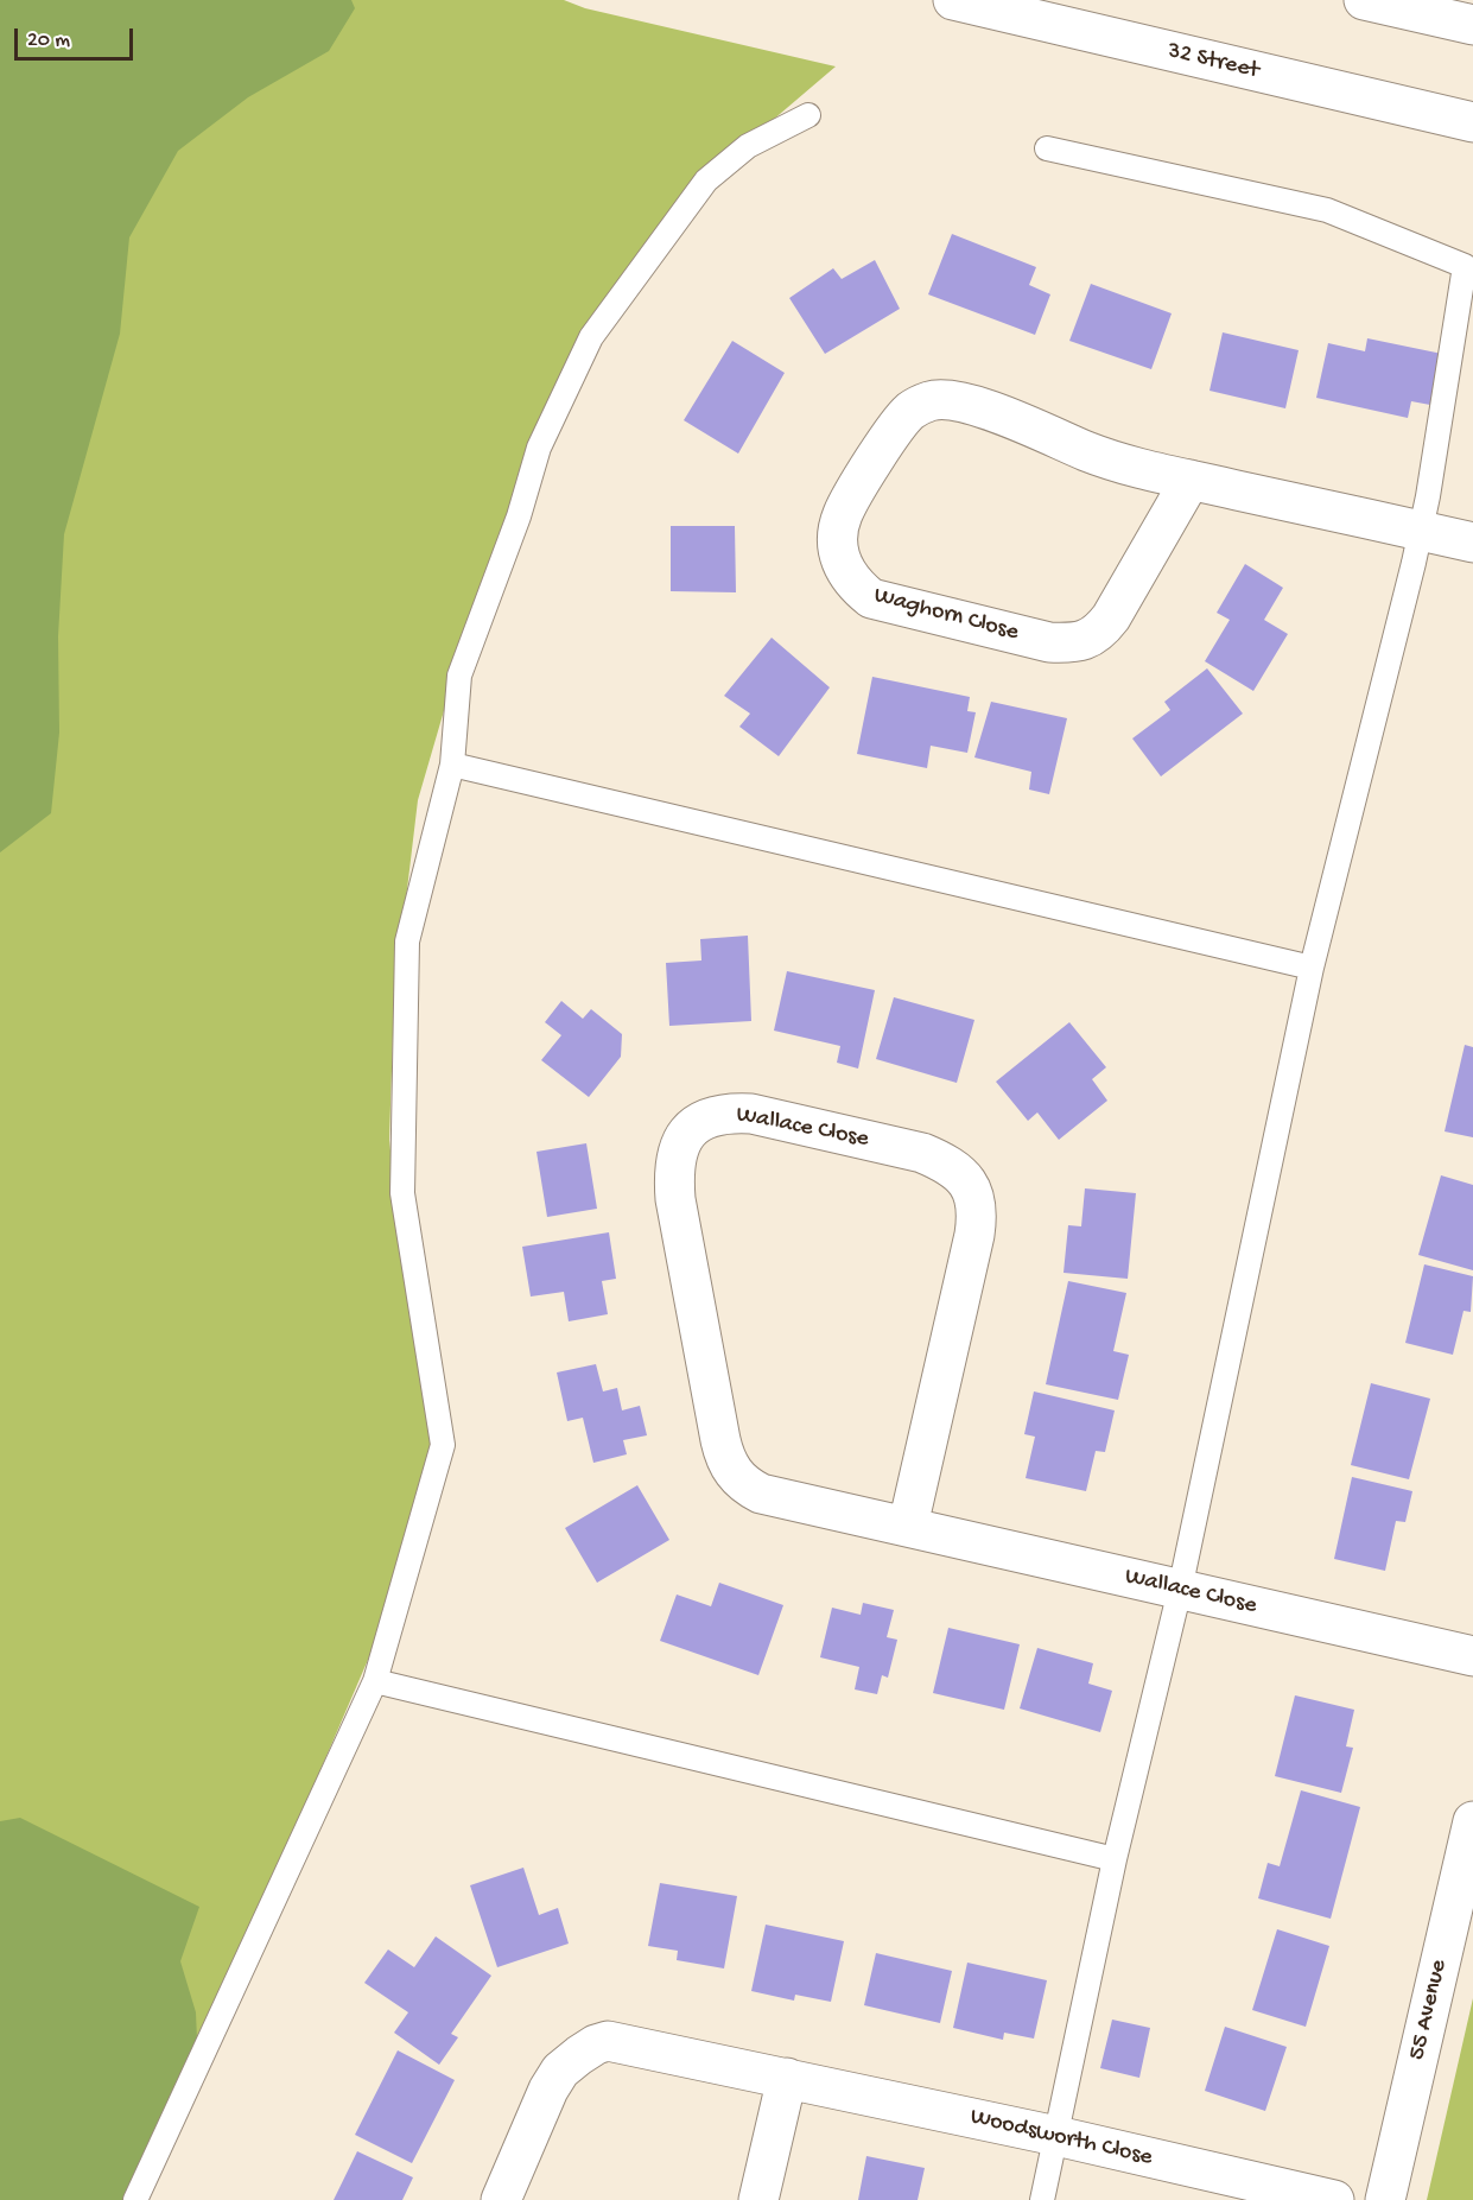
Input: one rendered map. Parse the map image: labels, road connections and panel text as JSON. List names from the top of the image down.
{
  "streets": {
    "street": [
      "32 Street",
      "Waghorn Close",
      "Wallace Close",
      "55 Avenue",
      "Woodsworth Close"
    ]
  },
  "scale_bar": "20 m"
}
